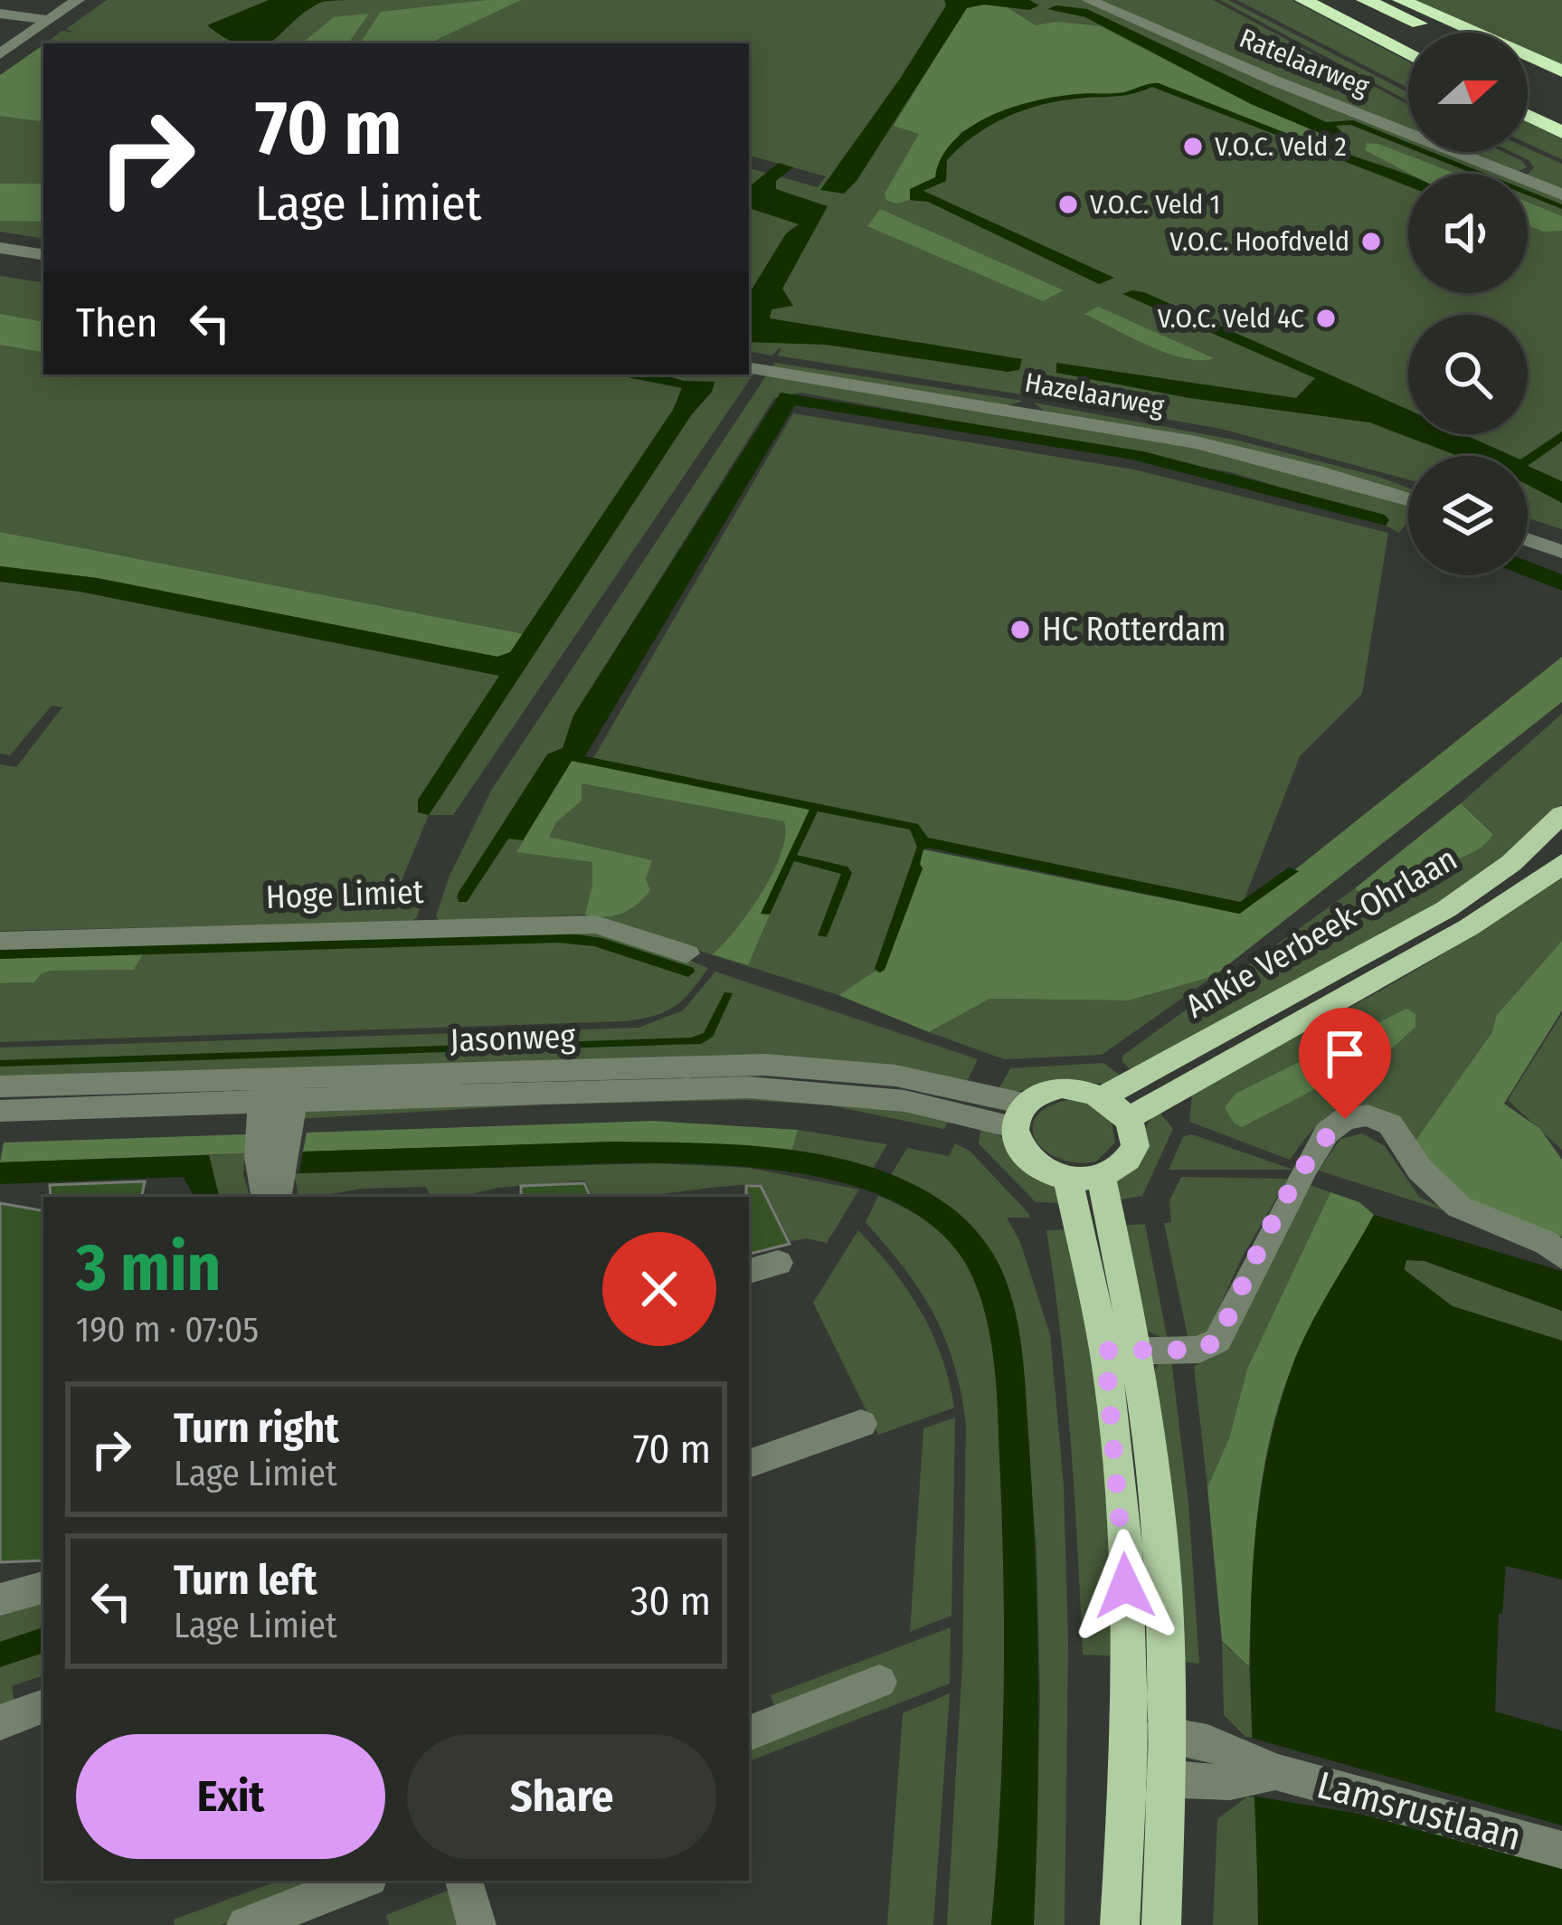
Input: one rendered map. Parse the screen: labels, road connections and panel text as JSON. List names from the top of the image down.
{
  "streets": {
    "main road": ["Ankie Verbeek-Ohrlaan"],
    "street": [
      "Ratelaarweg",
      "Hazelaarweg",
      "Hoge Limiet",
      "Jasonweg",
      "Lamsrustlaan"
    ]
  },
  "crossings": [
    ["Ankie Verbeek-Ohrlaan", "Jasonweg"]
  ],
  "places": [
    "V.O.C. Veld 2",
    "V.O.C. Veld 1",
    "V.O.C. Hoofdveld",
    "V.O.C. Veld 4C",
    "HC Rotterdam"
  ],
  "north": "right",
  "page": {
    "turn": ["70 m", "Lage Limiet"],
    "then": "Then",
    "heading": ["3 min", "190 m · 07:05"],
    "list": [
      {
        "name": "Turn right",
        "note": "Lage Limiet",
        "value": "70 m"
      },
      {
        "name": "Turn left",
        "note": "Lage Limiet",
        "value": "30 m"
      }
    ],
    "buttons": ["Exit", "Share"]
  }
}
